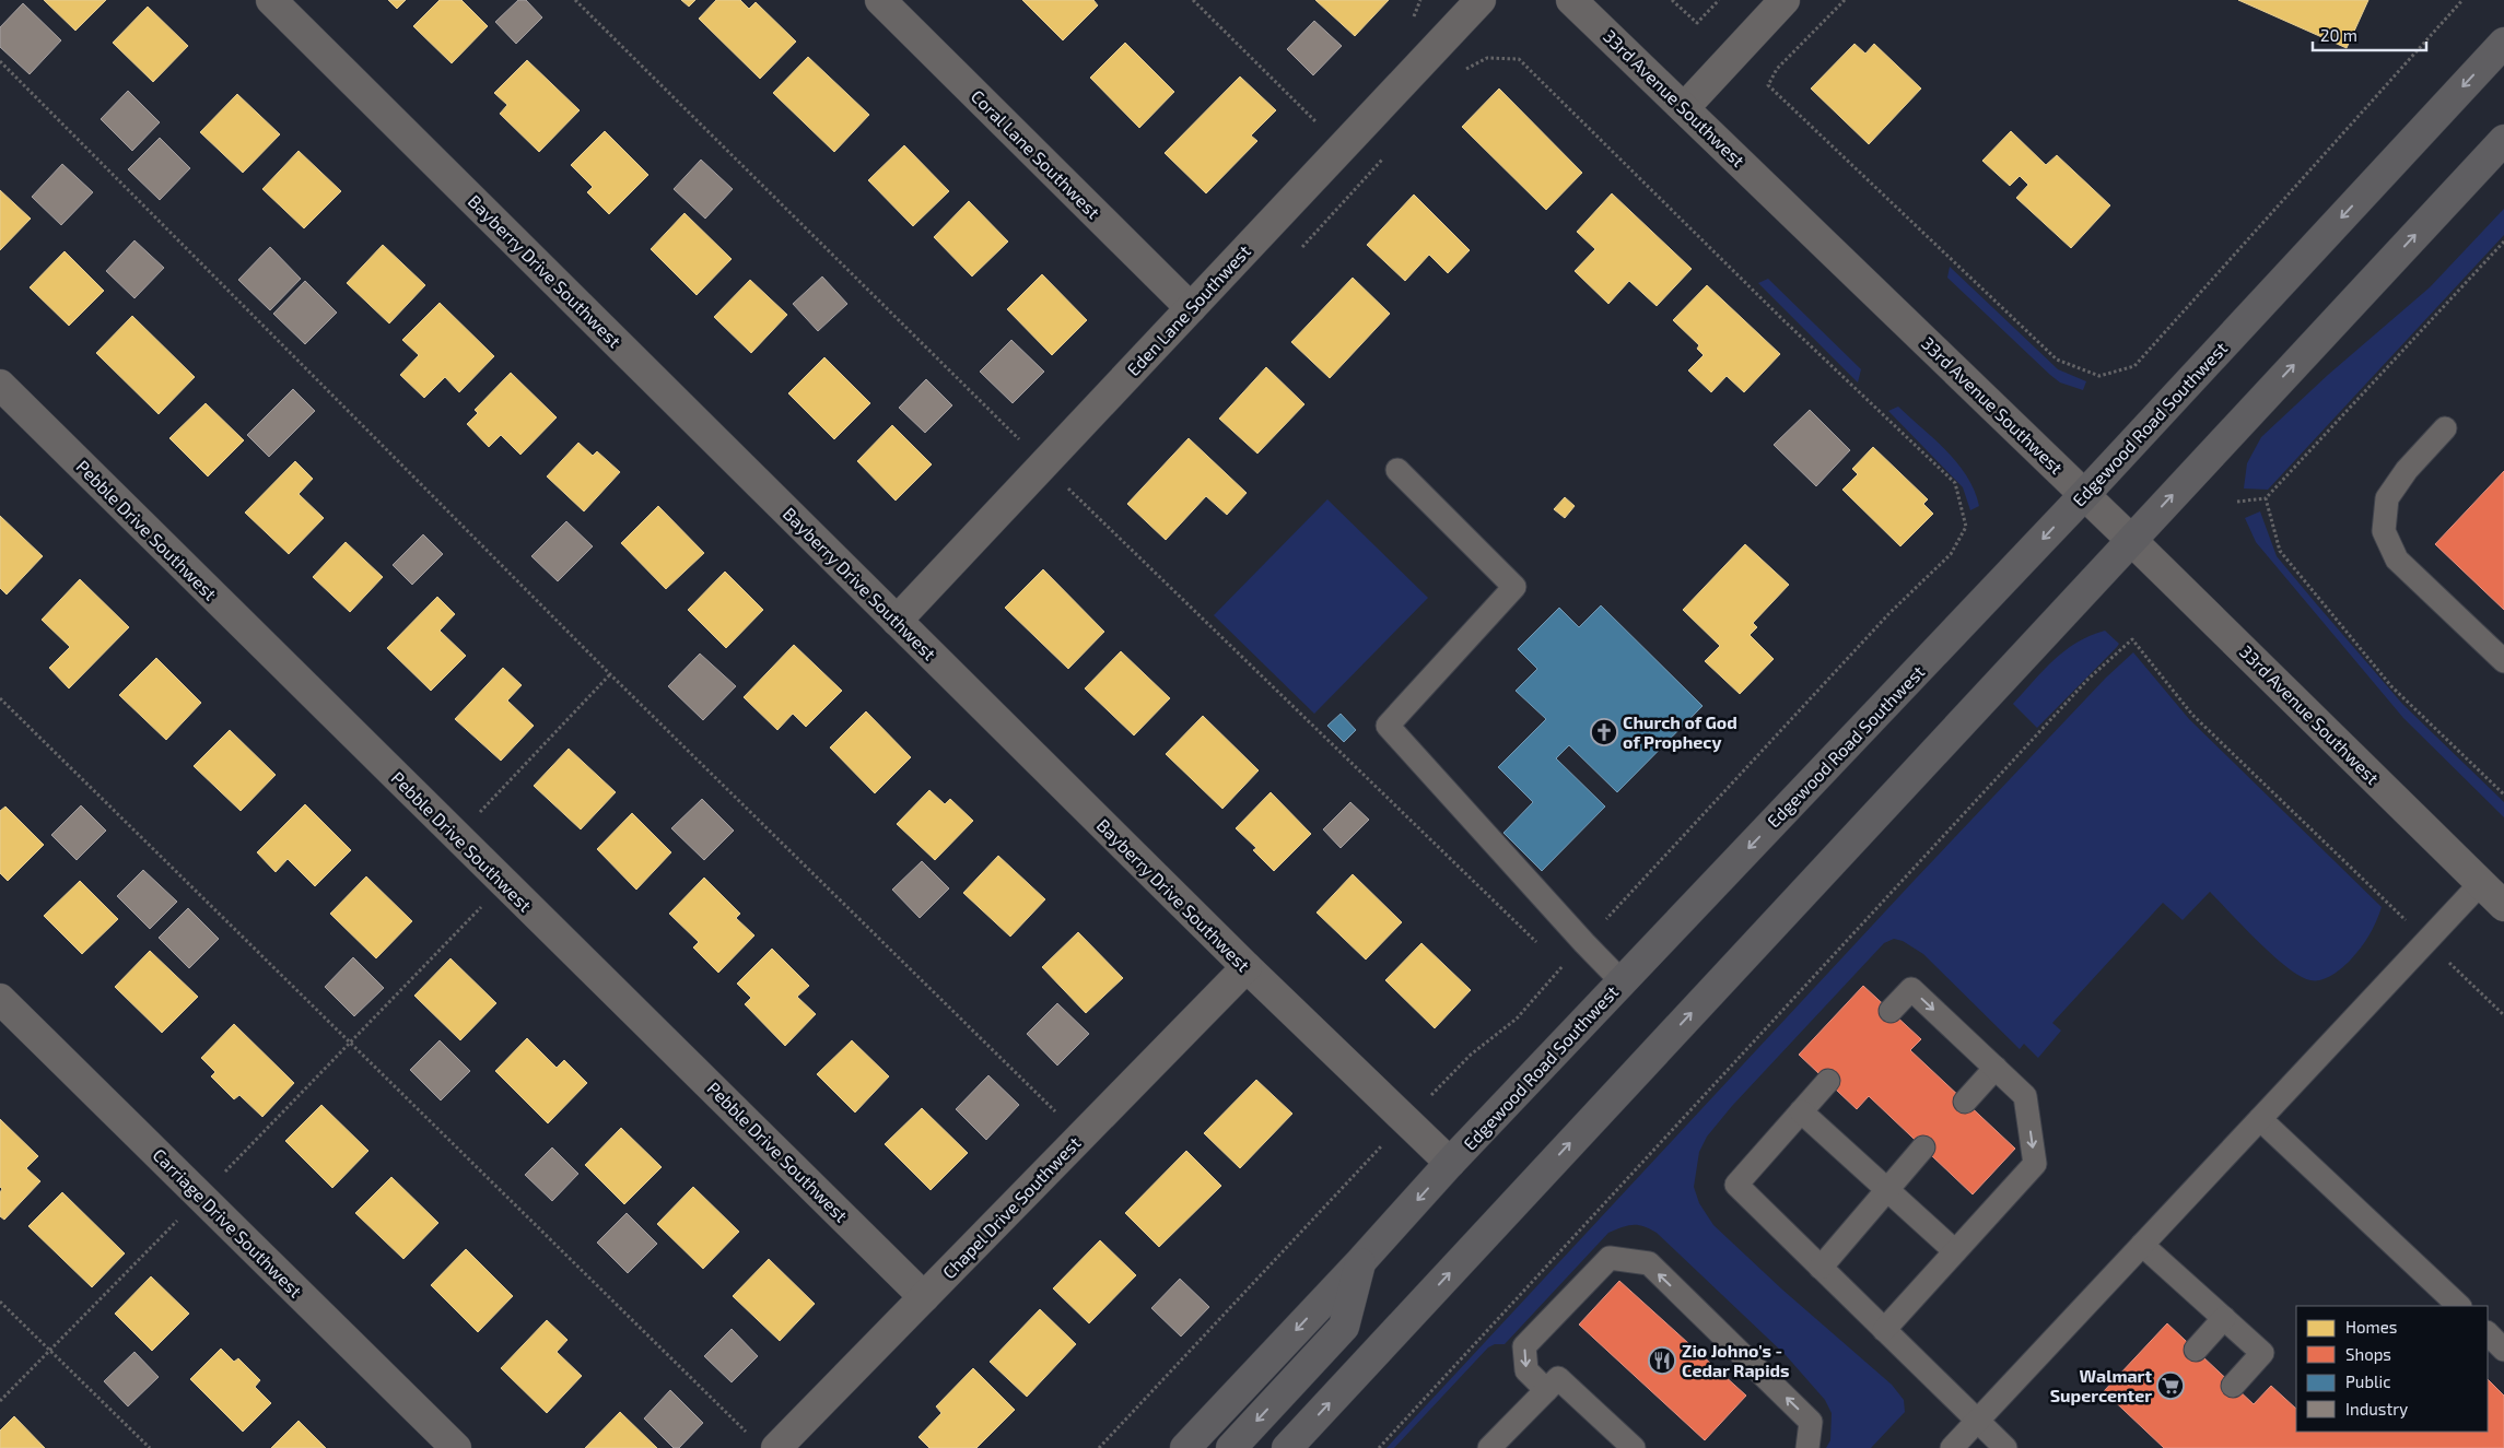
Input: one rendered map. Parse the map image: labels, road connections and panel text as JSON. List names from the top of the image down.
{
  "streets": {
    "main road": ["Edgewood Road Southwest"],
    "street": [
      "33rd Avenue Southwest",
      "Coral Lane Southwest",
      "Bayberry Drive Southwest",
      "Eden Lane Southwest",
      "Pebble Drive Southwest",
      "Chapel Drive Southwest",
      "Carriage Drive Southwest"
    ]
  },
  "crossings": [
    ["33rd Avenue Southwest", "Edgewood Road Southwest"],
    ["Coral Lane Southwest", "Eden Lane Southwest"],
    ["Bayberry Drive Southwest", "Eden Lane Southwest"],
    ["Bayberry Drive Southwest", "Edgewood Road Southwest"],
    ["Bayberry Drive Southwest", "Chapel Drive Southwest"],
    ["Pebble Drive Southwest", "Chapel Drive Southwest"]
  ],
  "places": {
    "church": ["Church of God of Prophecy"],
    "restaurant": ["Zio Johno's - Cedar Rapids"],
    "supermarket": ["Walmart Supercenter"]
  },
  "legend": [
    "Homes",
    "Shops",
    "Public",
    "Industry"
  ],
  "scale_bar": "20 m"
}
